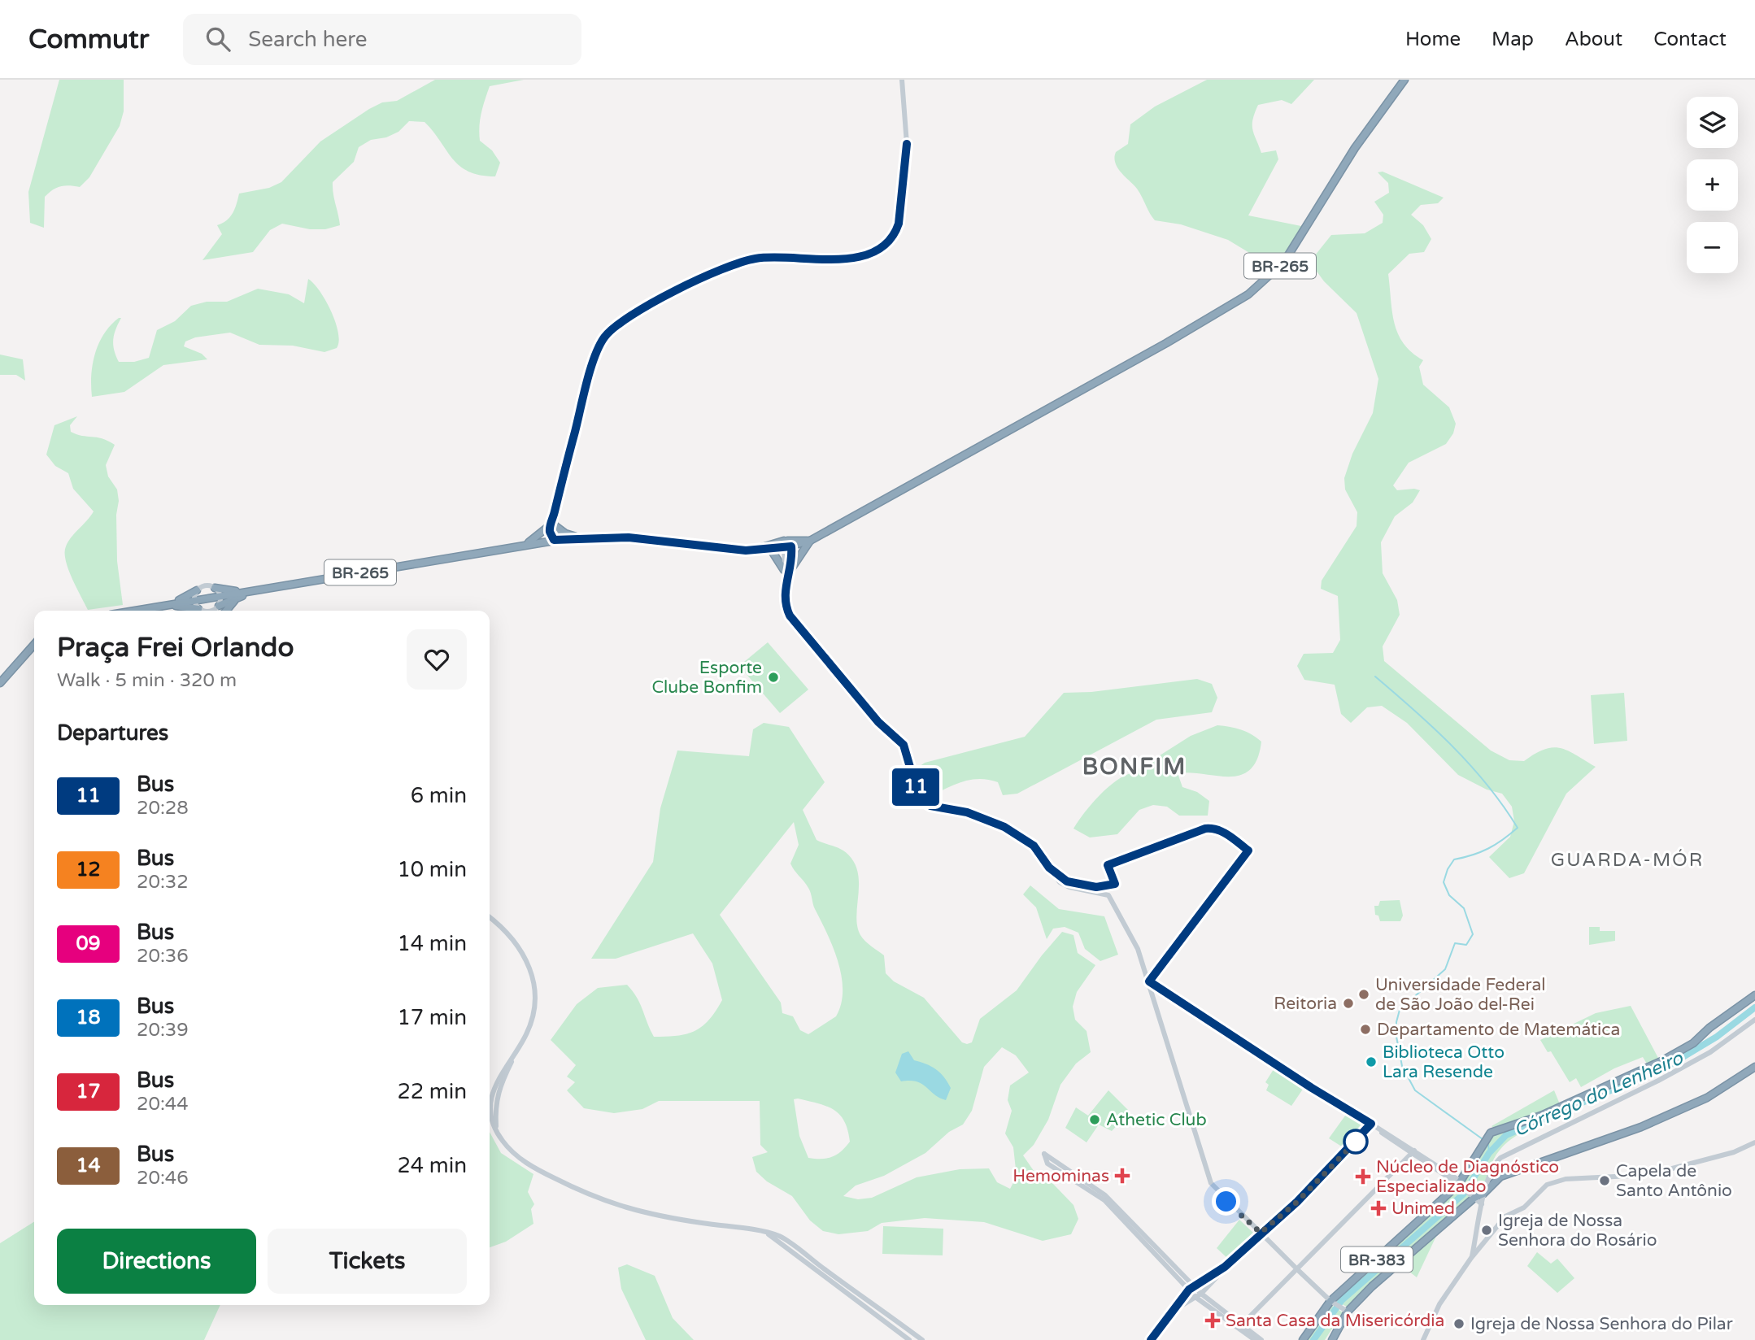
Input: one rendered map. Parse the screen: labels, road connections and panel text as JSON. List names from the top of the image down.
{
  "streets": {
    "highway": ["BR-265", "BR-383"]
  },
  "districts": ["BONFIM", "GUARDA-MÓR"],
  "water": ["Córrego do Lenheiro"],
  "places": {
    "other": [
      "Esporte Clube Bonfim",
      "Universidade Federal de São João del-Rei",
      "Reitoria",
      "Departamento de Matemática",
      "Biblioteca Otto Lara Resende",
      "Athetic Club",
      "Capela de Santo Antônio",
      "Igreja de Nossa Senhora do Rosário",
      "Igreja de Nossa Senhora do Pilar"
    ],
    "health": [
      "Hemominas",
      "Núcleo de Diagnóstico Especializado",
      "Unimed",
      "Santa Casa da Misericórdia"
    ]
  },
  "lines": ["bus line 11"],
  "page": {
    "header": "Commutr",
    "search": "Search here",
    "nav": [
      "Home",
      "Map",
      "About",
      "Contact"
    ],
    "on_map": "11",
    "map_buttons": ["+", "−"],
    "heading": [
      ["Praça Frei Orlando", "Walk · 5 min · 320 m"],
      "Departures"
    ],
    "list": [
      {
        "mark": "11",
        "name": "Bus",
        "note": "20:28",
        "value": "6 min"
      },
      {
        "mark": "12",
        "name": "Bus",
        "note": "20:32",
        "value": "10 min"
      },
      {
        "mark": "09",
        "name": "Bus",
        "note": "20:36",
        "value": "14 min"
      },
      {
        "mark": "18",
        "name": "Bus",
        "note": "20:39",
        "value": "17 min"
      },
      {
        "mark": "17",
        "name": "Bus",
        "note": "20:44",
        "value": "22 min"
      },
      {
        "mark": "14",
        "name": "Bus",
        "note": "20:46",
        "value": "24 min"
      }
    ],
    "buttons": ["Directions", "Tickets"]
  }
}
